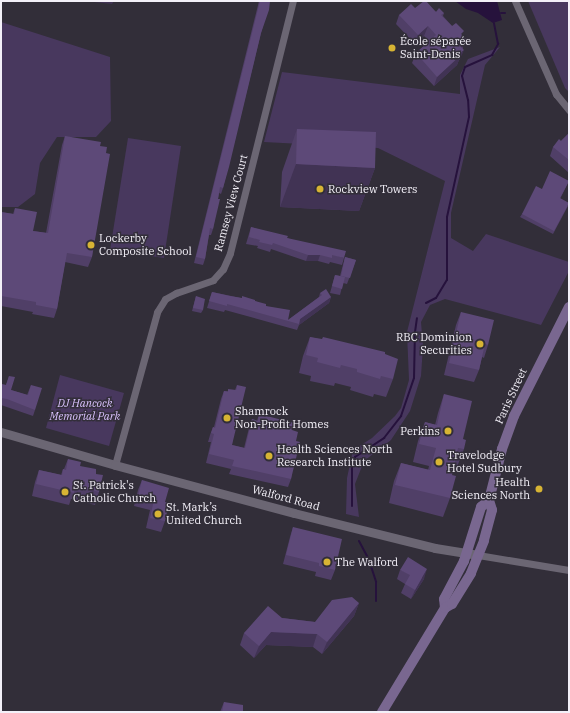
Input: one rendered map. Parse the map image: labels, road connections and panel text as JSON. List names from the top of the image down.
{
  "streets": {
    "main road": ["Paris Street"],
    "street": ["Ramsey View Court", "Walford Road"]
  },
  "crossings": [
    ["Ramsey View Court", "Walford Road"],
    ["Paris Street", "Walford Road"]
  ],
  "parks": ["DJ Hancock Memorial Park"],
  "places": [
    "École séparée Saint-Denis",
    "Rockview Towers",
    "Lockerby Composite School",
    "RBC Dominion Securities",
    "Shamrock Non-Profit Homes",
    "Perkins",
    "Health Sciences North Research Institute",
    "Travelodge Hotel Sudbury",
    "Health Sciences North",
    "St. Patrick's Catholic Church",
    "St. Mark’s United Church",
    "The Walford"
  ]
}
